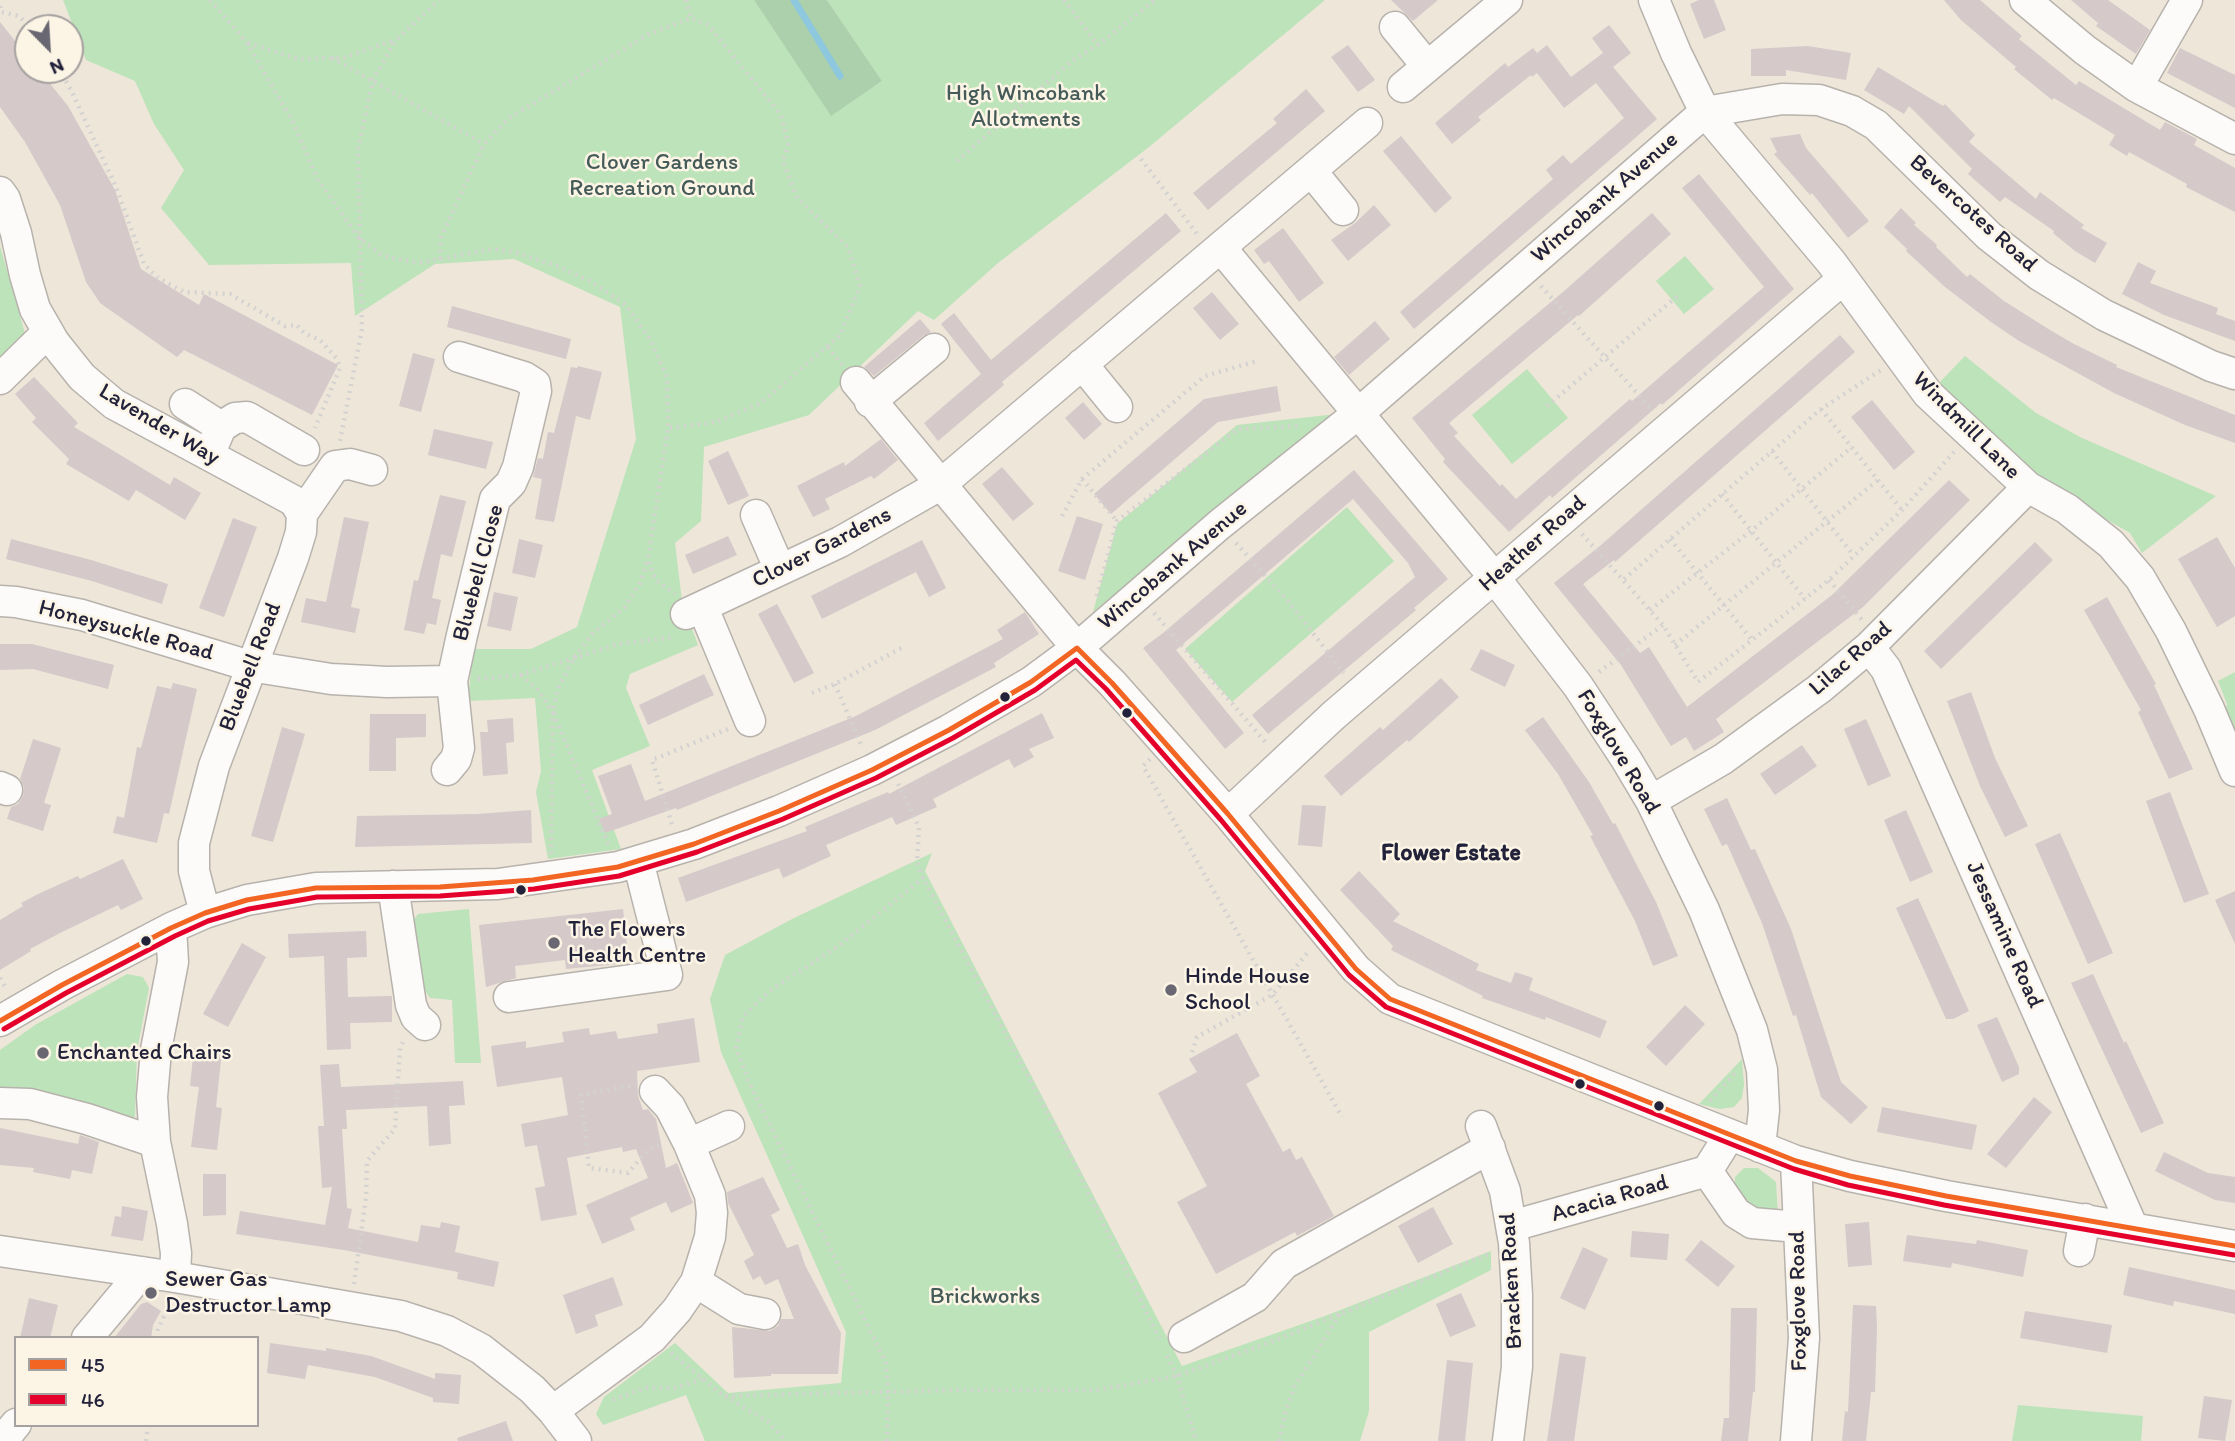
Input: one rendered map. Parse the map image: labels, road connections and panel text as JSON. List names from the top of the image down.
{
  "streets": {
    "street": [
      "Wincobank Avenue",
      "Bevercotes Road",
      "Lavender Way",
      "Windmill Lane",
      "Heather Road",
      "Clover Gardens",
      "Bluebell Close",
      "Honeysuckle Road",
      "Lilac Road",
      "Bluebell Road",
      "Foxglove Road",
      "Jessamine Road",
      "Acacia Road",
      "Bracken Road"
    ]
  },
  "crossings": [
    ["Wincobank Avenue", "Bevercotes Road"],
    ["Wincobank Avenue", "Windmill Lane"],
    ["Wincobank Avenue", "Bluebell Road"],
    ["Wincobank Avenue", "Foxglove Road"],
    ["Bevercotes Road", "Windmill Lane"],
    ["Lavender Way", "Bluebell Road"],
    ["Windmill Lane", "Heather Road"],
    ["Windmill Lane", "Lilac Road"],
    ["Heather Road", "Foxglove Road"],
    ["Honeysuckle Road", "Bluebell Road"],
    ["Lilac Road", "Foxglove Road"],
    ["Lilac Road", "Jessamine Road"],
    ["Acacia Road", "Bracken Road"]
  ],
  "districts": ["Flower Estate"],
  "parks": ["High Wincobank Allotments", "Clover Gardens Recreation Ground", "Brickworks"],
  "places": [
    "The Flowers Health Centre",
    "Hinde House School",
    "Enchanted Chairs",
    "Sewer Gas Destructor Lamp"
  ],
  "lines": ["transit line 45", "transit line 46"],
  "legend": ["45", "46"],
  "north": "bottom right"
}
